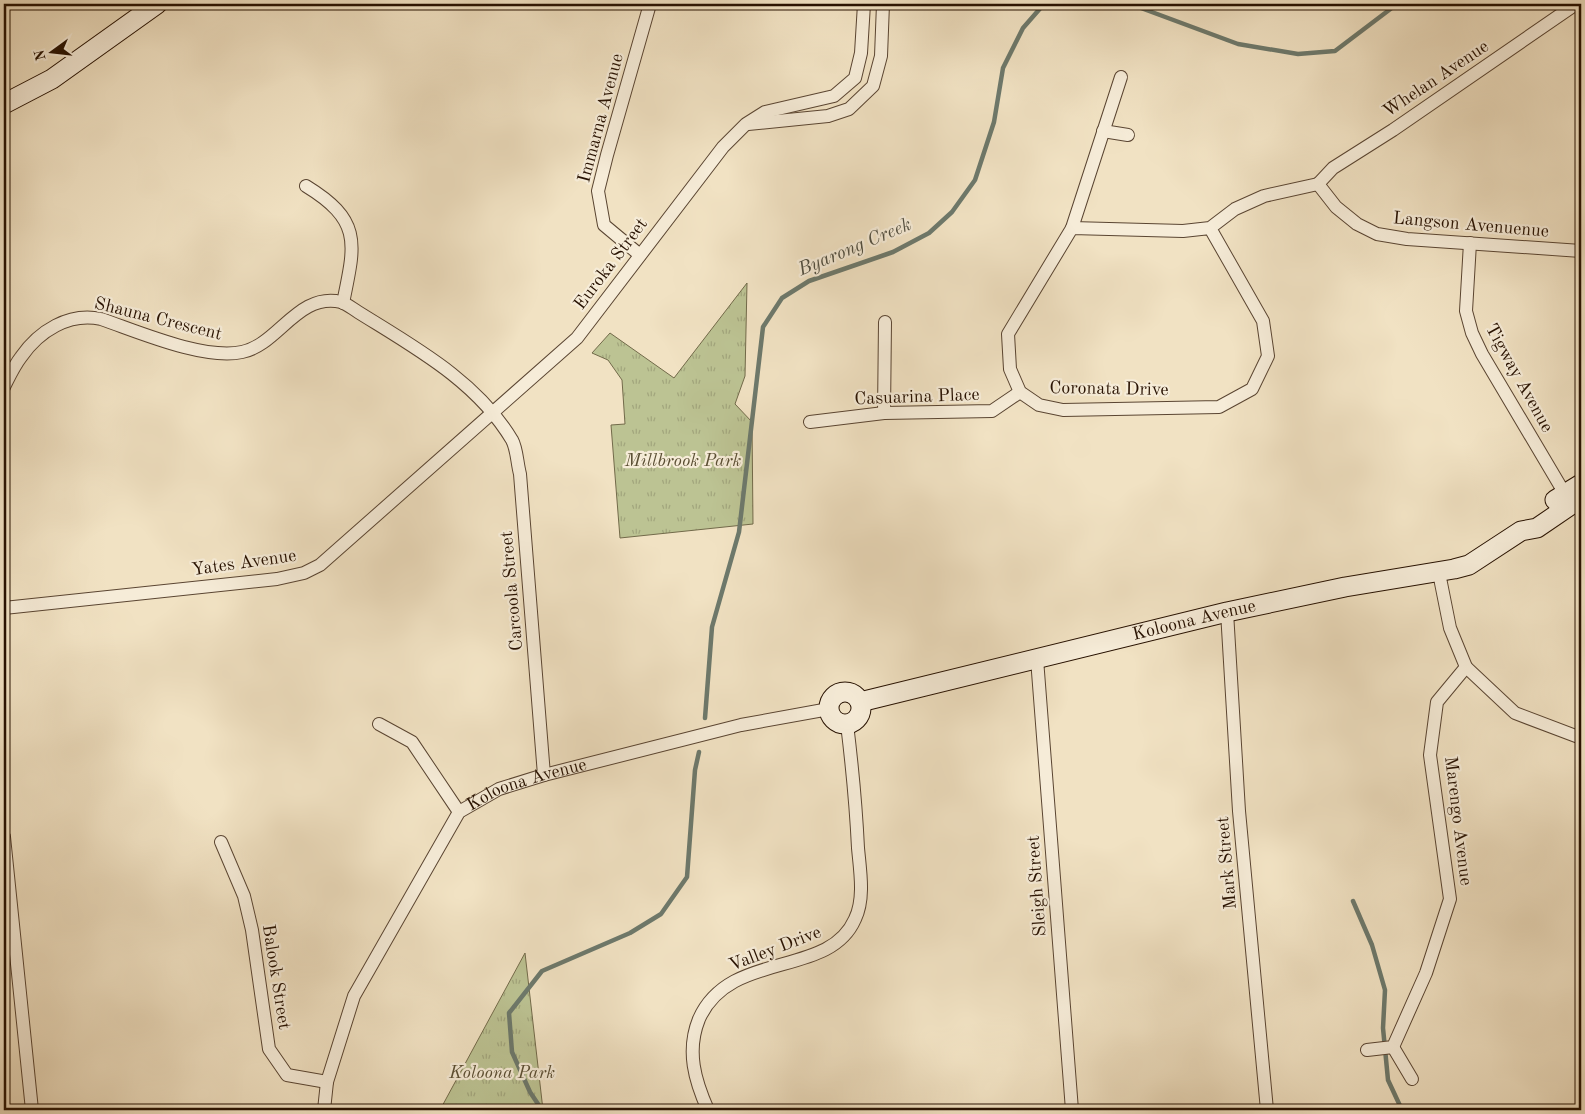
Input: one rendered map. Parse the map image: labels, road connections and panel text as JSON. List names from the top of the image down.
{
  "streets": {
    "street": [
      "Whelan Avenue",
      "Immarna Avenue",
      "Langson Avenuenue",
      "Euroka Street",
      "Shauna Crescent",
      "Tigway Avenue",
      "Coronata Drive",
      "Casuarina Place",
      "Yates Avenue",
      "Carcoola Street",
      "Koloona Avenue",
      "Marengo Avenue",
      "Mark Street",
      "Sleigh Street",
      "Valley Drive",
      "Balook Street"
    ]
  },
  "crossings": [
    ["Whelan Avenue", "Langson Avenuenue"],
    ["Immarna Avenue", "Euroka Street"],
    ["Langson Avenuenue", "Tigway Avenue"],
    ["Euroka Street", "Yates Avenue"],
    ["Euroka Street", "Carcoola Street"],
    ["Tigway Avenue", "Koloona Avenue"],
    ["Coronata Drive", "Casuarina Place"],
    ["Yates Avenue", "Carcoola Street"],
    ["Carcoola Street", "Koloona Avenue"],
    ["Koloona Avenue", "Mark Street"],
    ["Koloona Avenue", "Sleigh Street"],
    ["Koloona Avenue", "Valley Drive"],
    ["Koloona Avenue", "Balook Street"]
  ],
  "water": ["Byarong Creek"],
  "parks": ["Millbrook Park", "Koloona Park"],
  "north": "left"
}
